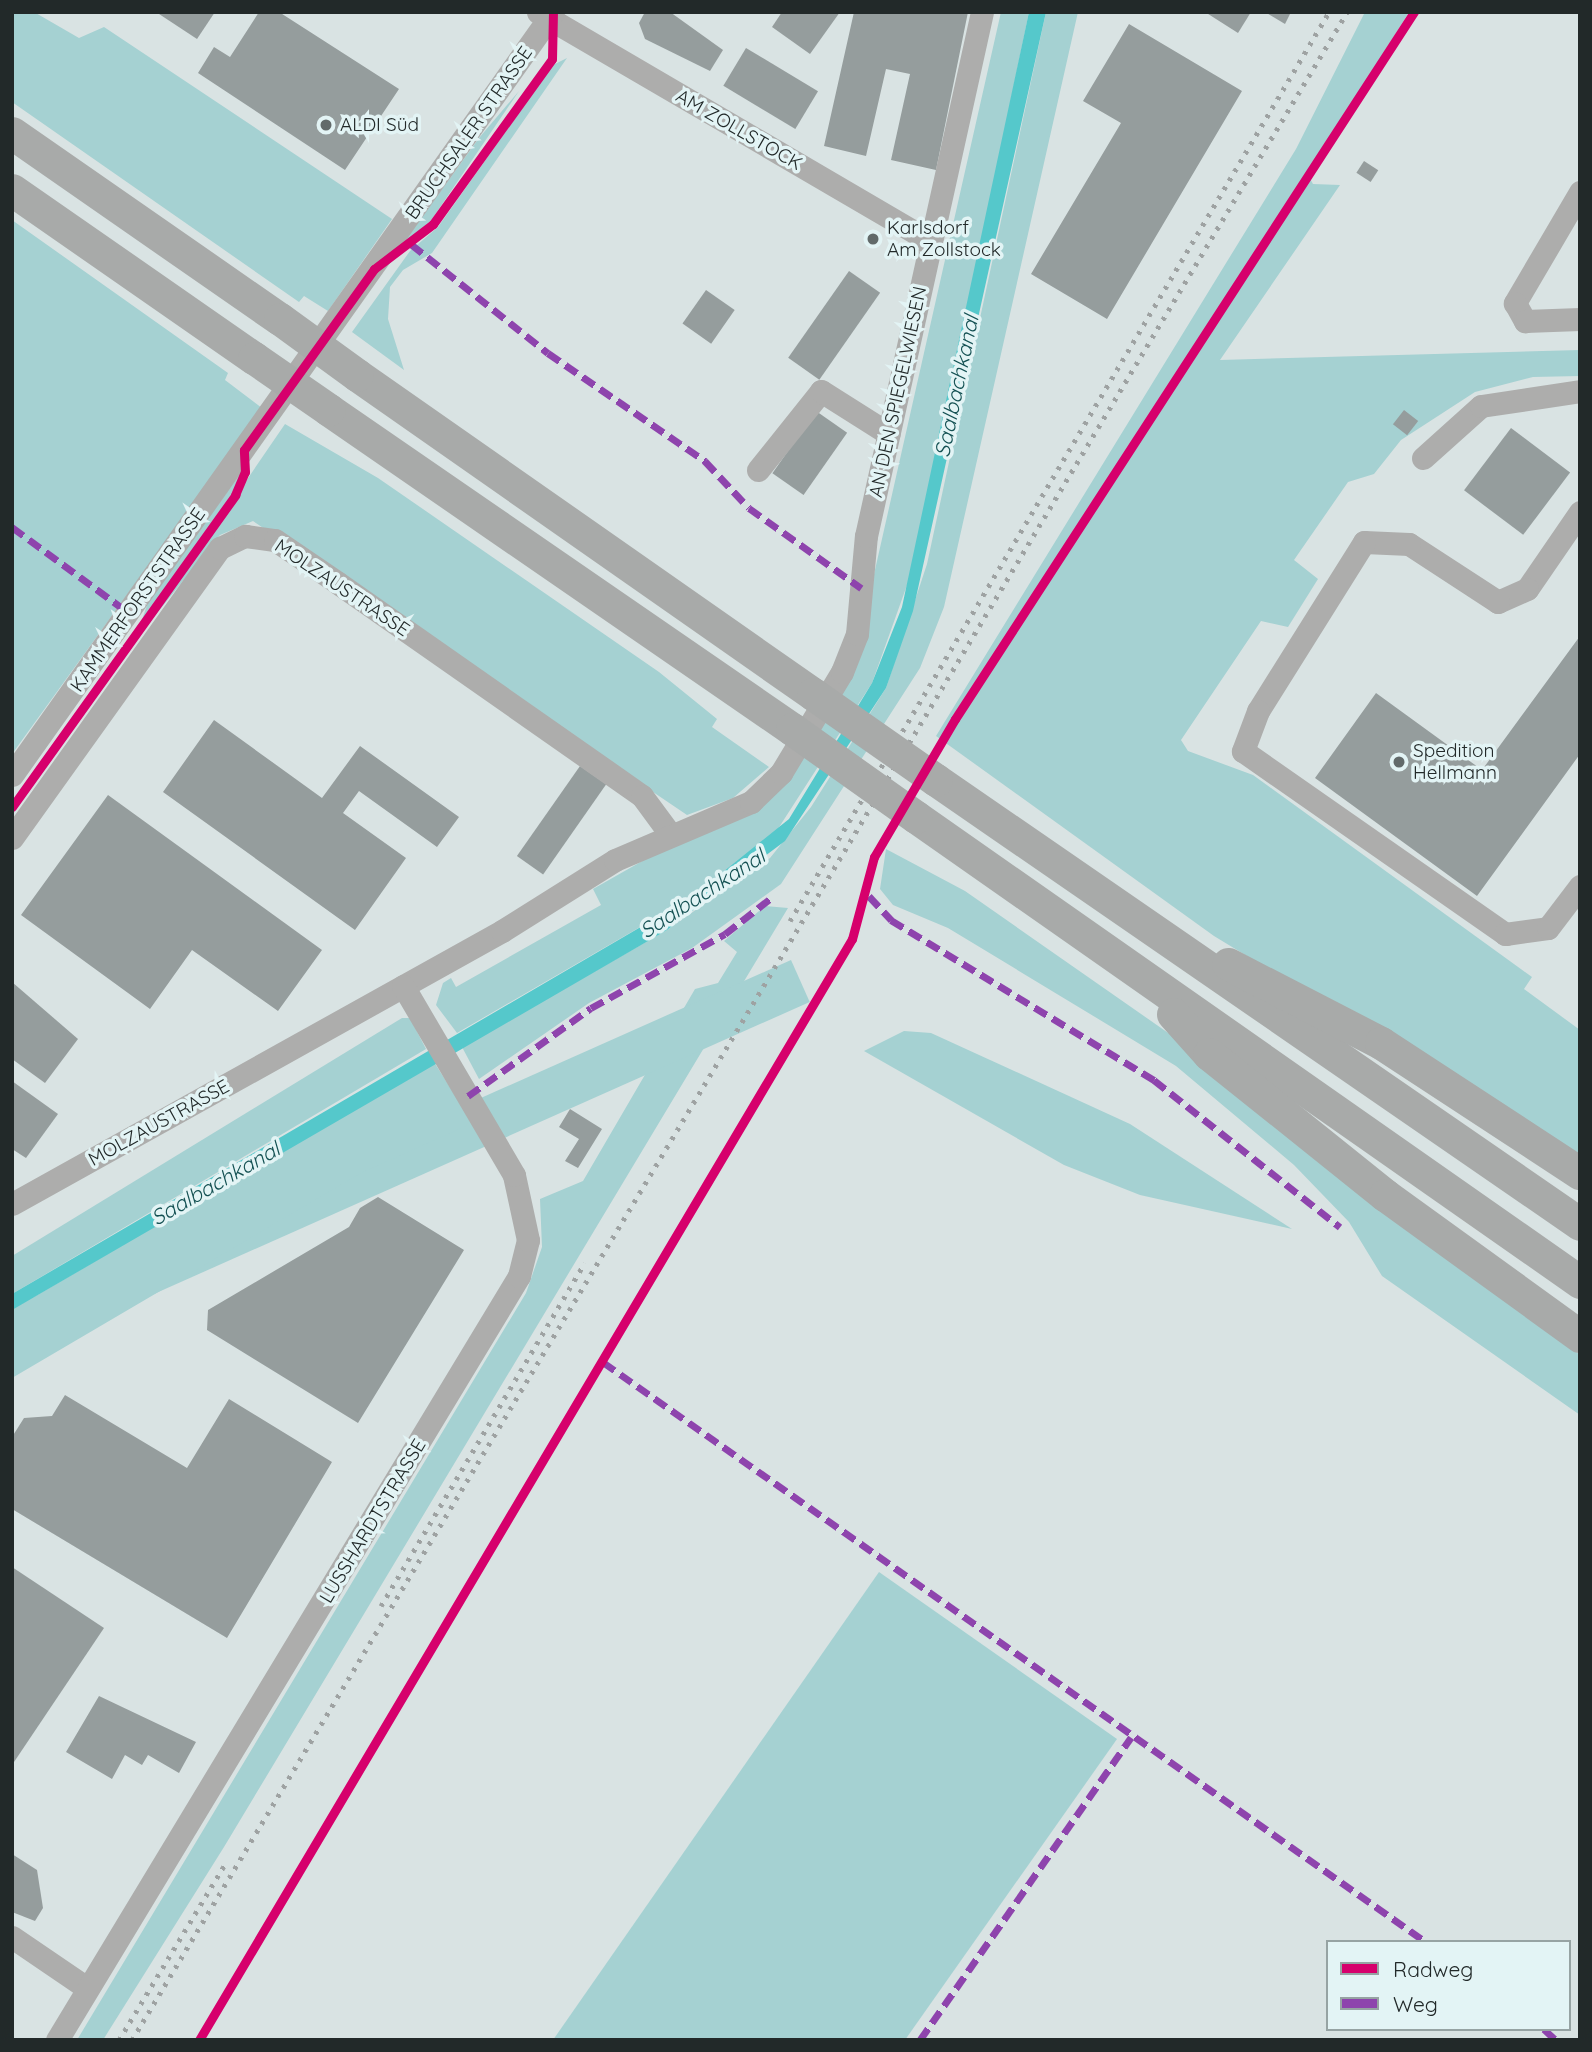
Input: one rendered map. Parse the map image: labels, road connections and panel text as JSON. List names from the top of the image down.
{
  "streets": {
    "street": [
      "AM ZOLLSTOCK",
      "BRUCHSALER STRASSE",
      "AN DEN SPIEGELWIESEN",
      "MOLZAUSTRASSE",
      "KAMMERFORSTSTRASSE",
      "LUSSHARDTSTRASSE"
    ]
  },
  "crossings": [
    ["AM ZOLLSTOCK", "BRUCHSALER STRASSE"],
    ["AM ZOLLSTOCK", "AN DEN SPIEGELWIESEN"],
    ["BRUCHSALER STRASSE", "KAMMERFORSTSTRASSE"],
    ["AN DEN SPIEGELWIESEN", "MOLZAUSTRASSE"],
    ["MOLZAUSTRASSE", "LUSSHARDTSTRASSE"]
  ],
  "water": ["Saalbachkanal"],
  "places": ["ALDI Süd", "Karlsdorf Am Zollstock", "Spedition Hellmann"],
  "legend": ["Radweg", "Weg"]
}
